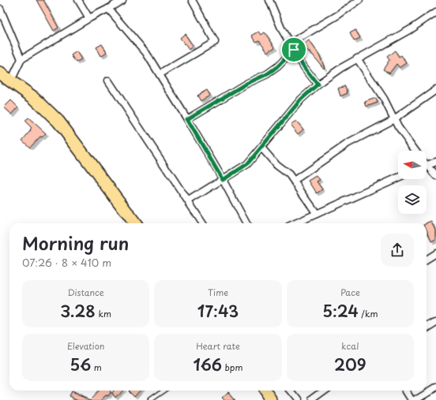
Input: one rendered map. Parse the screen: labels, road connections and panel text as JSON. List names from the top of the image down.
{
  "north": "left",
  "page": {
    "heading": ["Morning run", "07:26 · 8 × 410 m"],
    "stats": [
      ["Distance", "3.28 km"],
      ["Time", "17:43"],
      ["Pace", "5:24 /km"],
      ["Elevation", "56 m"],
      ["Heart rate", "166 bpm"],
      ["kcal", "209"]
    ]
  }
}
